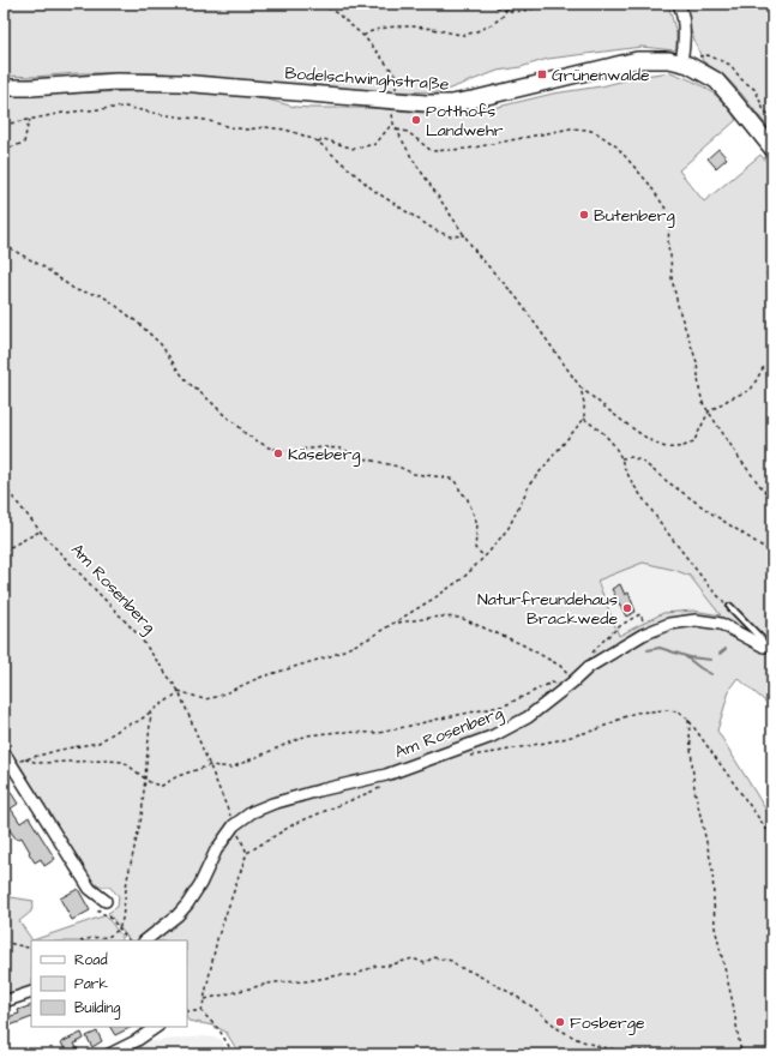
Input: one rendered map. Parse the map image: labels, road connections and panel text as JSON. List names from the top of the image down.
{
  "streets": {
    "street": ["Bodelschwinghstraße", "Am Rosenberg"]
  },
  "places": {
    "transit": ["Grünenwalde"],
    "other": [
      "Potthofs Landwehr",
      "Butenberg",
      "Käseberg",
      "Naturfreundehaus Brackwede",
      "Fosberge"
    ]
  },
  "legend": ["Road", "Park", "Building"]
}
